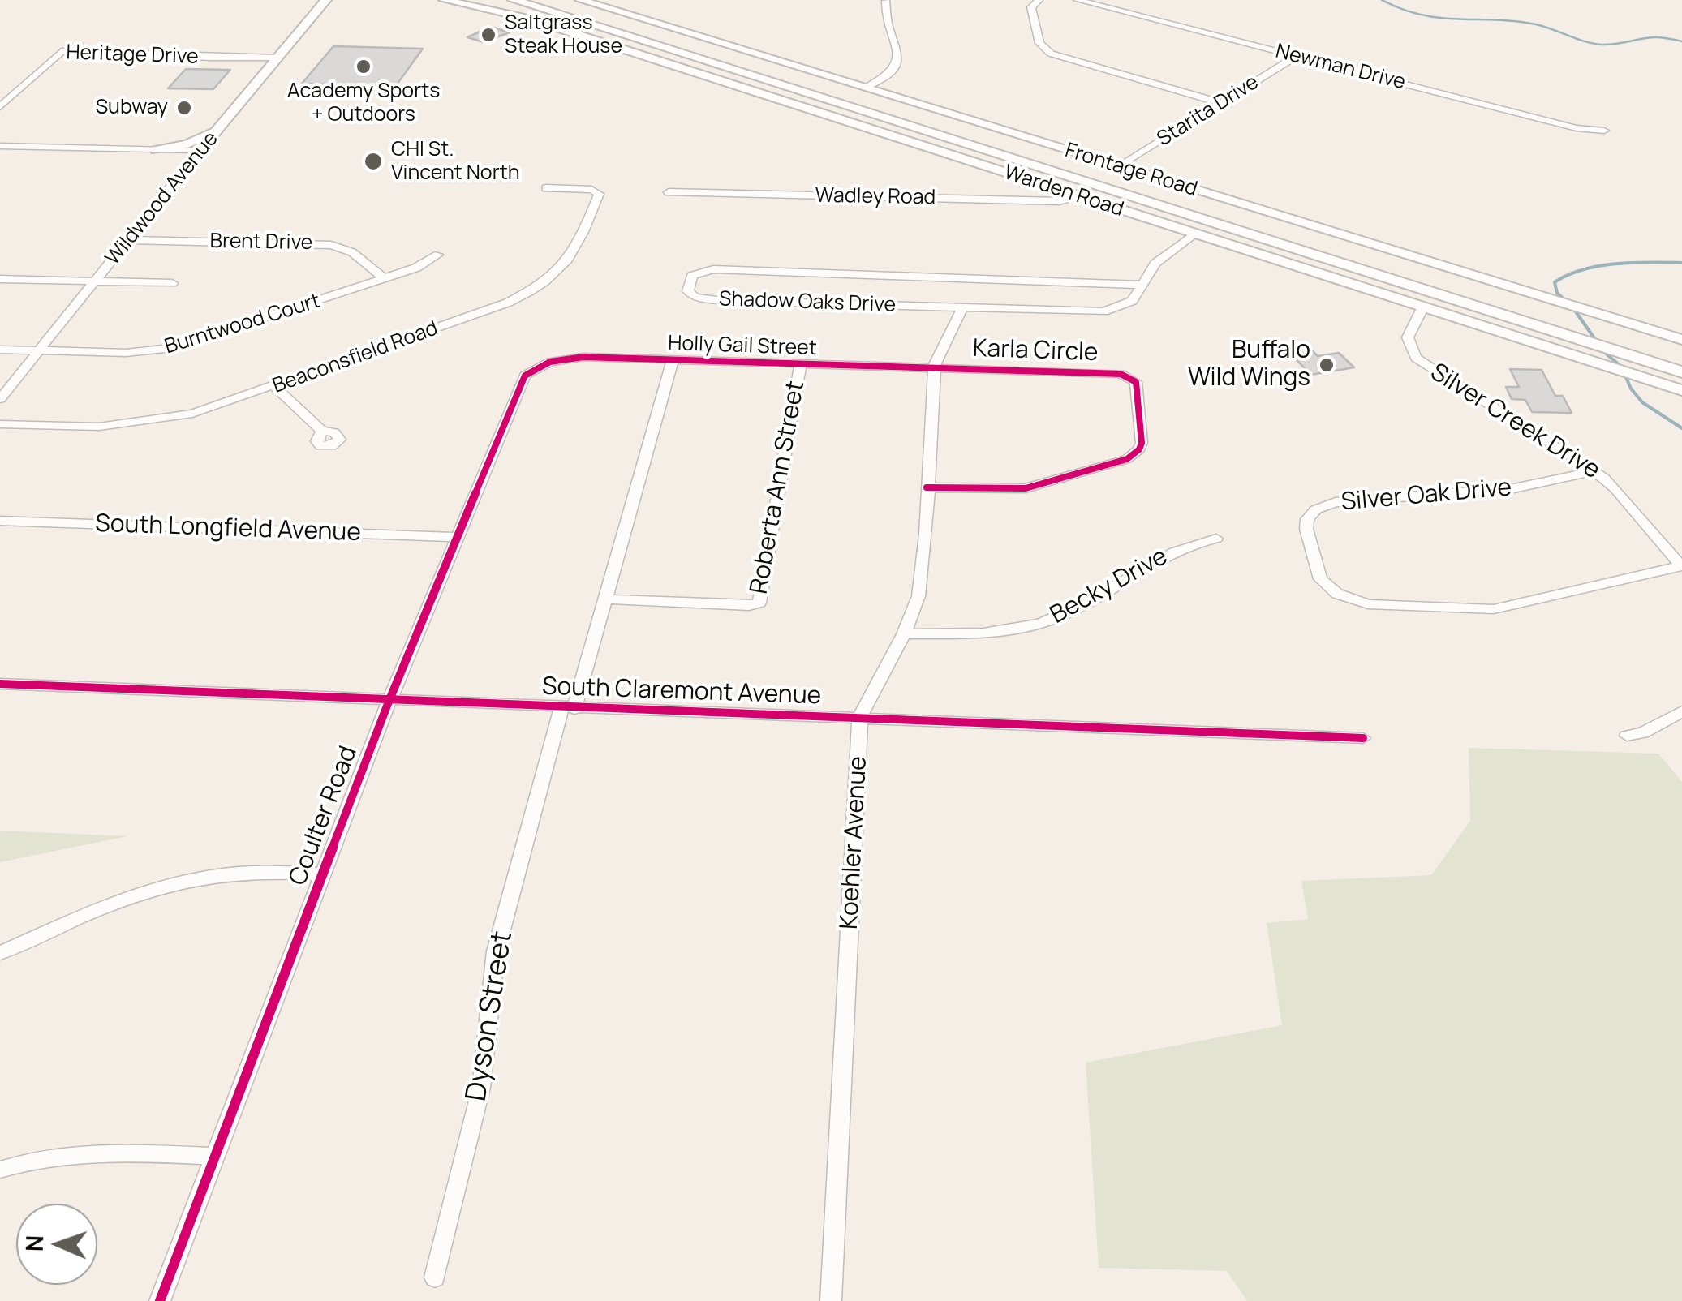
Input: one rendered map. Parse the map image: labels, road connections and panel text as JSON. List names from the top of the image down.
{
  "streets": {
    "main road": ["Frontage Road", "Warden Road", "Wildwood Avenue"],
    "street": [
      "Heritage Drive",
      "Newman Drive",
      "Starita Drive",
      "Wadley Road",
      "Brent Drive",
      "Shadow Oaks Drive",
      "Burntwood Court",
      "Holly Gail Street",
      "Karla Circle",
      "Beaconsfield Road",
      "Silver Creek Drive",
      "Roberta Ann Street",
      "Silver Oak Drive",
      "South Longfield Avenue",
      "Becky Drive",
      "South Claremont Avenue",
      "Coulter Road",
      "Koehler Avenue",
      "Dyson Street"
    ]
  },
  "crossings": [
    ["Heritage Drive", "Wildwood Avenue"],
    ["Newman Drive", "Starita Drive"],
    ["Starita Drive", "Frontage Road"],
    ["Warden Road", "Wadley Road"],
    ["Warden Road", "Shadow Oaks Drive"],
    ["Warden Road", "Silver Creek Drive"],
    ["Wildwood Avenue", "Brent Drive"],
    ["Wildwood Avenue", "Burntwood Court"],
    ["Brent Drive", "Burntwood Court"],
    ["Shadow Oaks Drive", "Koehler Avenue"],
    ["Holly Gail Street", "Karla Circle"],
    ["Holly Gail Street", "Roberta Ann Street"],
    ["Holly Gail Street", "Coulter Road"],
    ["Holly Gail Street", "Koehler Avenue"],
    ["Holly Gail Street", "Dyson Street"],
    ["Karla Circle", "Koehler Avenue"],
    ["Silver Creek Drive", "Silver Oak Drive"],
    ["Roberta Ann Street", "Dyson Street"],
    ["South Longfield Avenue", "Coulter Road"],
    ["Becky Drive", "Koehler Avenue"],
    ["South Claremont Avenue", "Coulter Road"],
    ["South Claremont Avenue", "Koehler Avenue"],
    ["South Claremont Avenue", "Dyson Street"]
  ],
  "places": [
    "Saltgrass Steak House",
    "Academy Sports + Outdoors",
    "Subway",
    "CHI St. Vincent North",
    "Buffalo Wild Wings"
  ],
  "north": "left"
}
